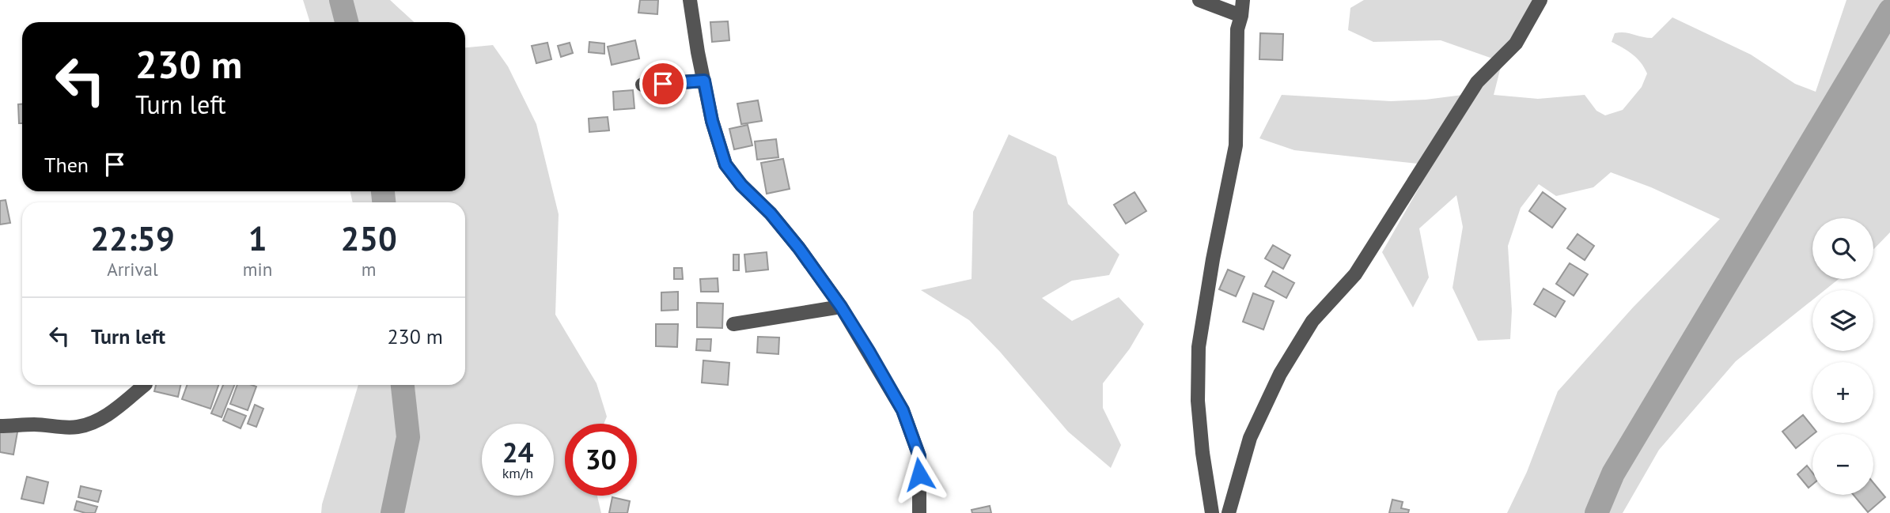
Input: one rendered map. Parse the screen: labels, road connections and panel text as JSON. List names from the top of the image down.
{
  "page": {
    "turn": ["230 m", "Turn left"],
    "then": "Then",
    "eta": [
      "22:59",
      "Arrival",
      "1",
      "min",
      "250",
      "m"
    ],
    "map_buttons": ["+", "−"],
    "list": [
      {
        "name": "Turn left",
        "value": "230 m"
      }
    ],
    "speed": "24 km/h",
    "limit": "30"
  }
}
